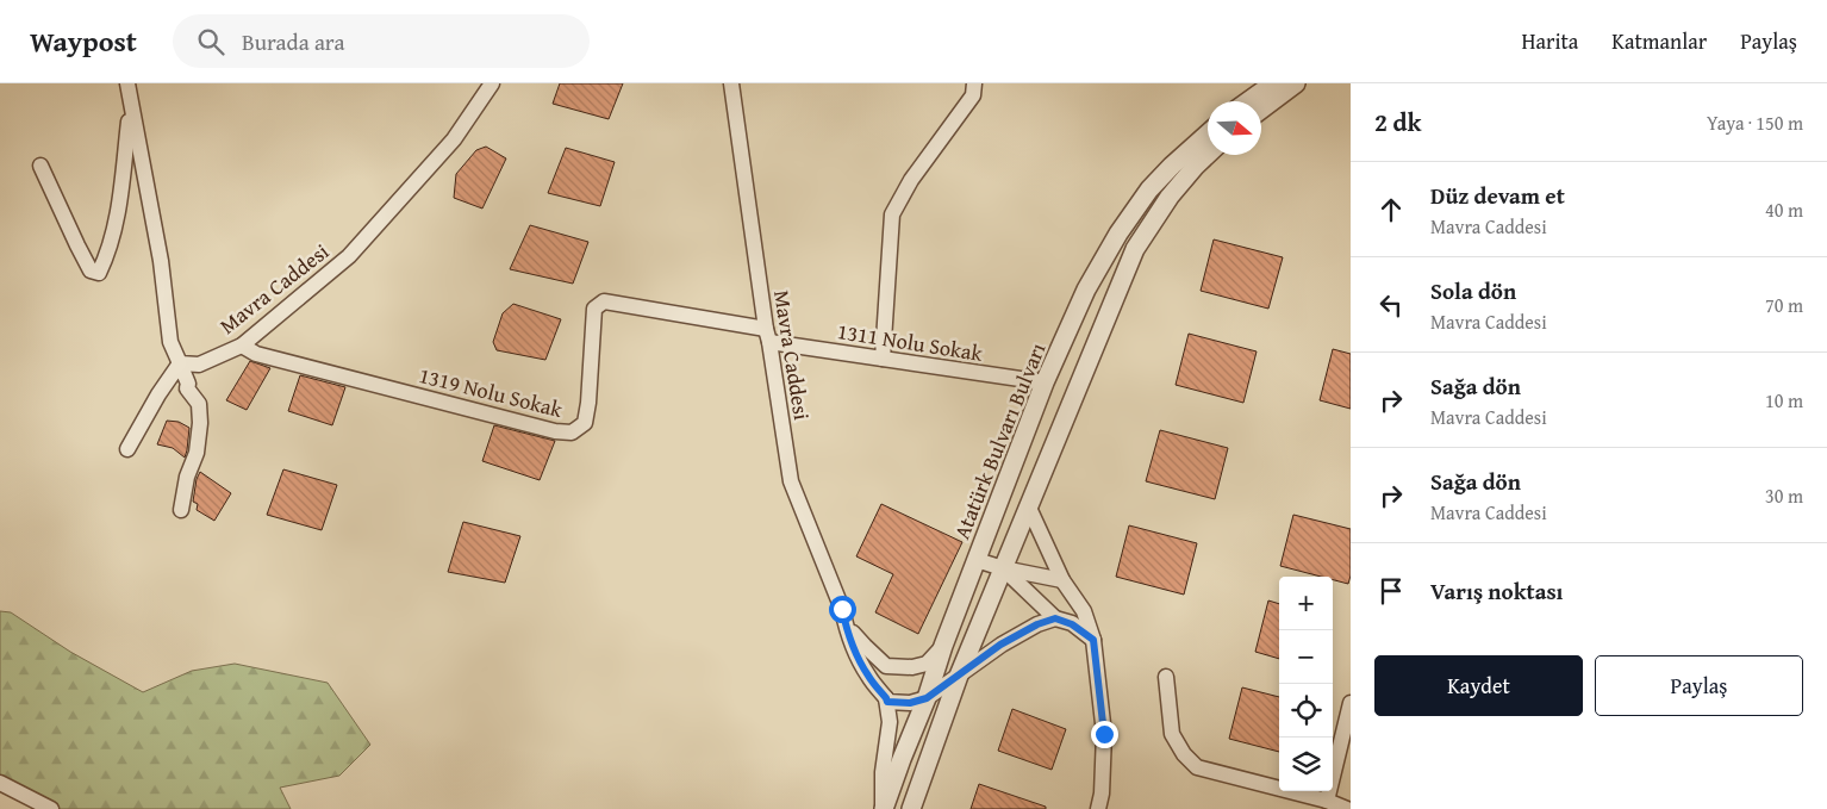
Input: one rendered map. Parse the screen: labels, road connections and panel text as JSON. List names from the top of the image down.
{
  "streets": {
    "street": [
      "Mavra Caddesi",
      "1311 Nolu Sokak",
      "1319 Nolu Sokak",
      "Atatürk Bulvarı Bulvarı"
    ]
  },
  "crossings": [
    ["Mavra Caddesi", "1311 Nolu Sokak"],
    ["Mavra Caddesi", "1319 Nolu Sokak"],
    ["Mavra Caddesi", "Atatürk Bulvarı Bulvarı"],
    ["1311 Nolu Sokak", "1319 Nolu Sokak"],
    ["1311 Nolu Sokak", "Atatürk Bulvarı Bulvarı"]
  ],
  "north": "right",
  "page": {
    "header": "Waypost",
    "search": "Burada ara",
    "nav": ["Harita", "Katmanlar", "Paylaş"],
    "heading": ["2 dk", "Yaya · 150 m"],
    "list": [
      ["Düz devam et", "Mavra Caddesi", "40 m"],
      ["Sola dön", "Mavra Caddesi", "70 m"],
      ["Sağa dön", "Mavra Caddesi", "10 m"],
      ["Sağa dön", "Mavra Caddesi", "30 m"],
      "Varış noktası"
    ],
    "map_buttons": ["+", "−"],
    "buttons": ["Kaydet", "Paylaş"]
  }
}
